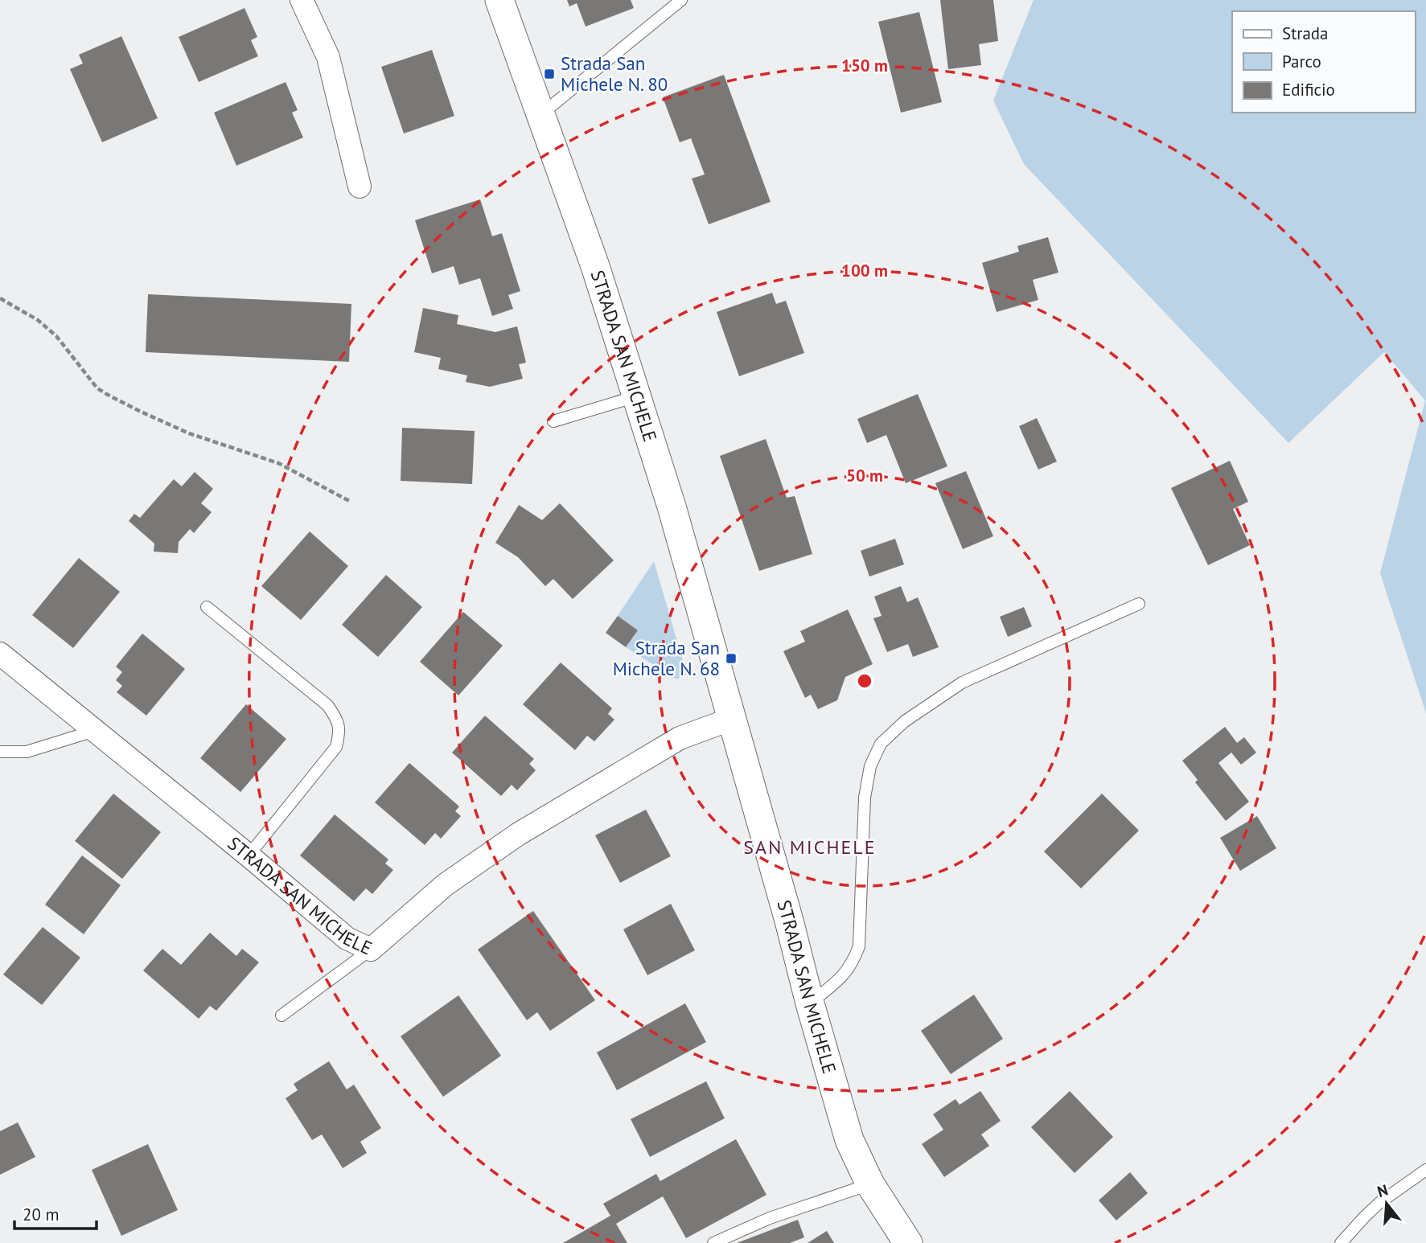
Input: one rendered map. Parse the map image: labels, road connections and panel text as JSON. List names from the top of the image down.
{
  "streets": {
    "street": ["STRADA SAN MICHELE"]
  },
  "districts": ["SAN MICHELE"],
  "places": {
    "transit": ["Strada San Michele N. 80", "Strada San Michele N. 68"]
  },
  "legend": ["Strada", "Parco", "Edificio"],
  "scale_bar": "20 m",
  "north": "top",
  "rings": ["150 m", "100 m", "50 m"]
}
